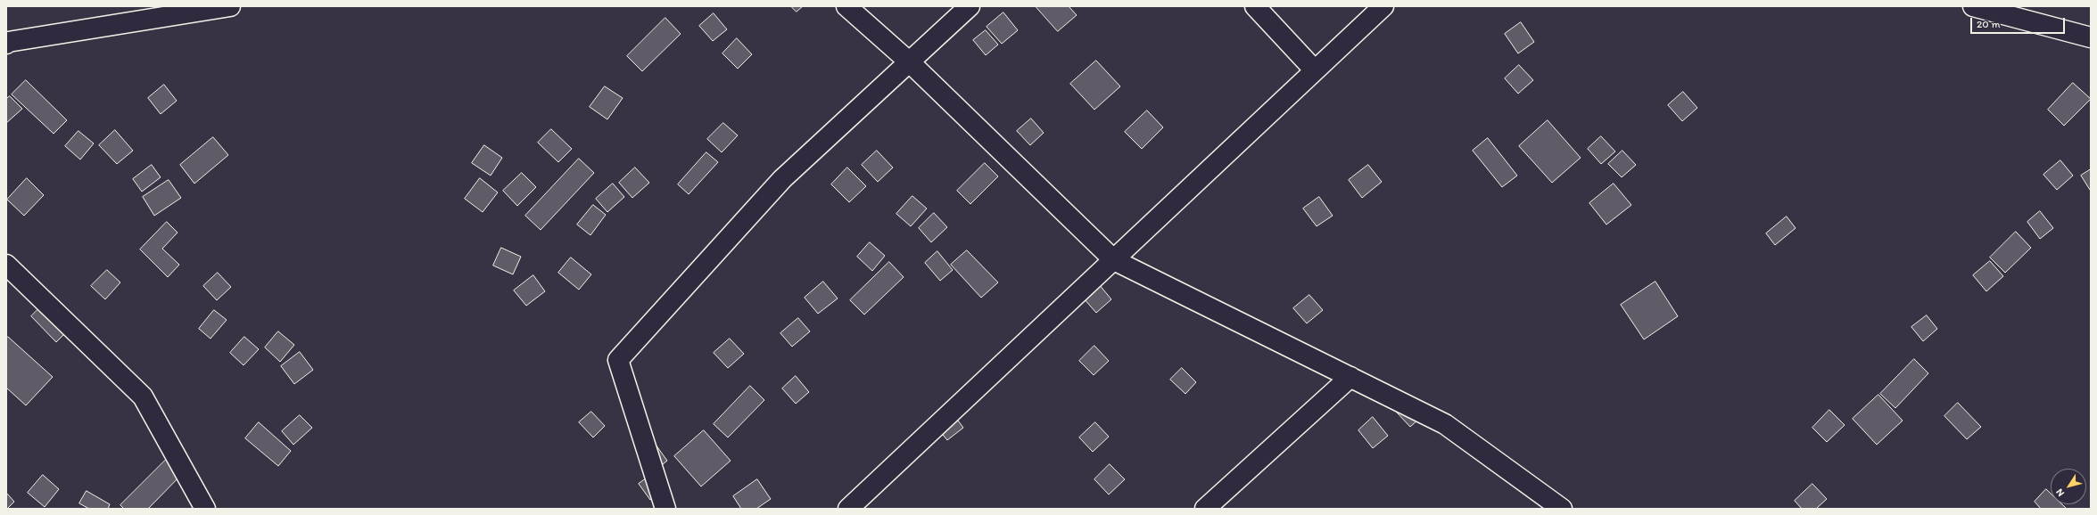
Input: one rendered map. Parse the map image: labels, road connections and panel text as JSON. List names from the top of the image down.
{
  "scale_bar": "20 m",
  "north": "bottom left"
}
